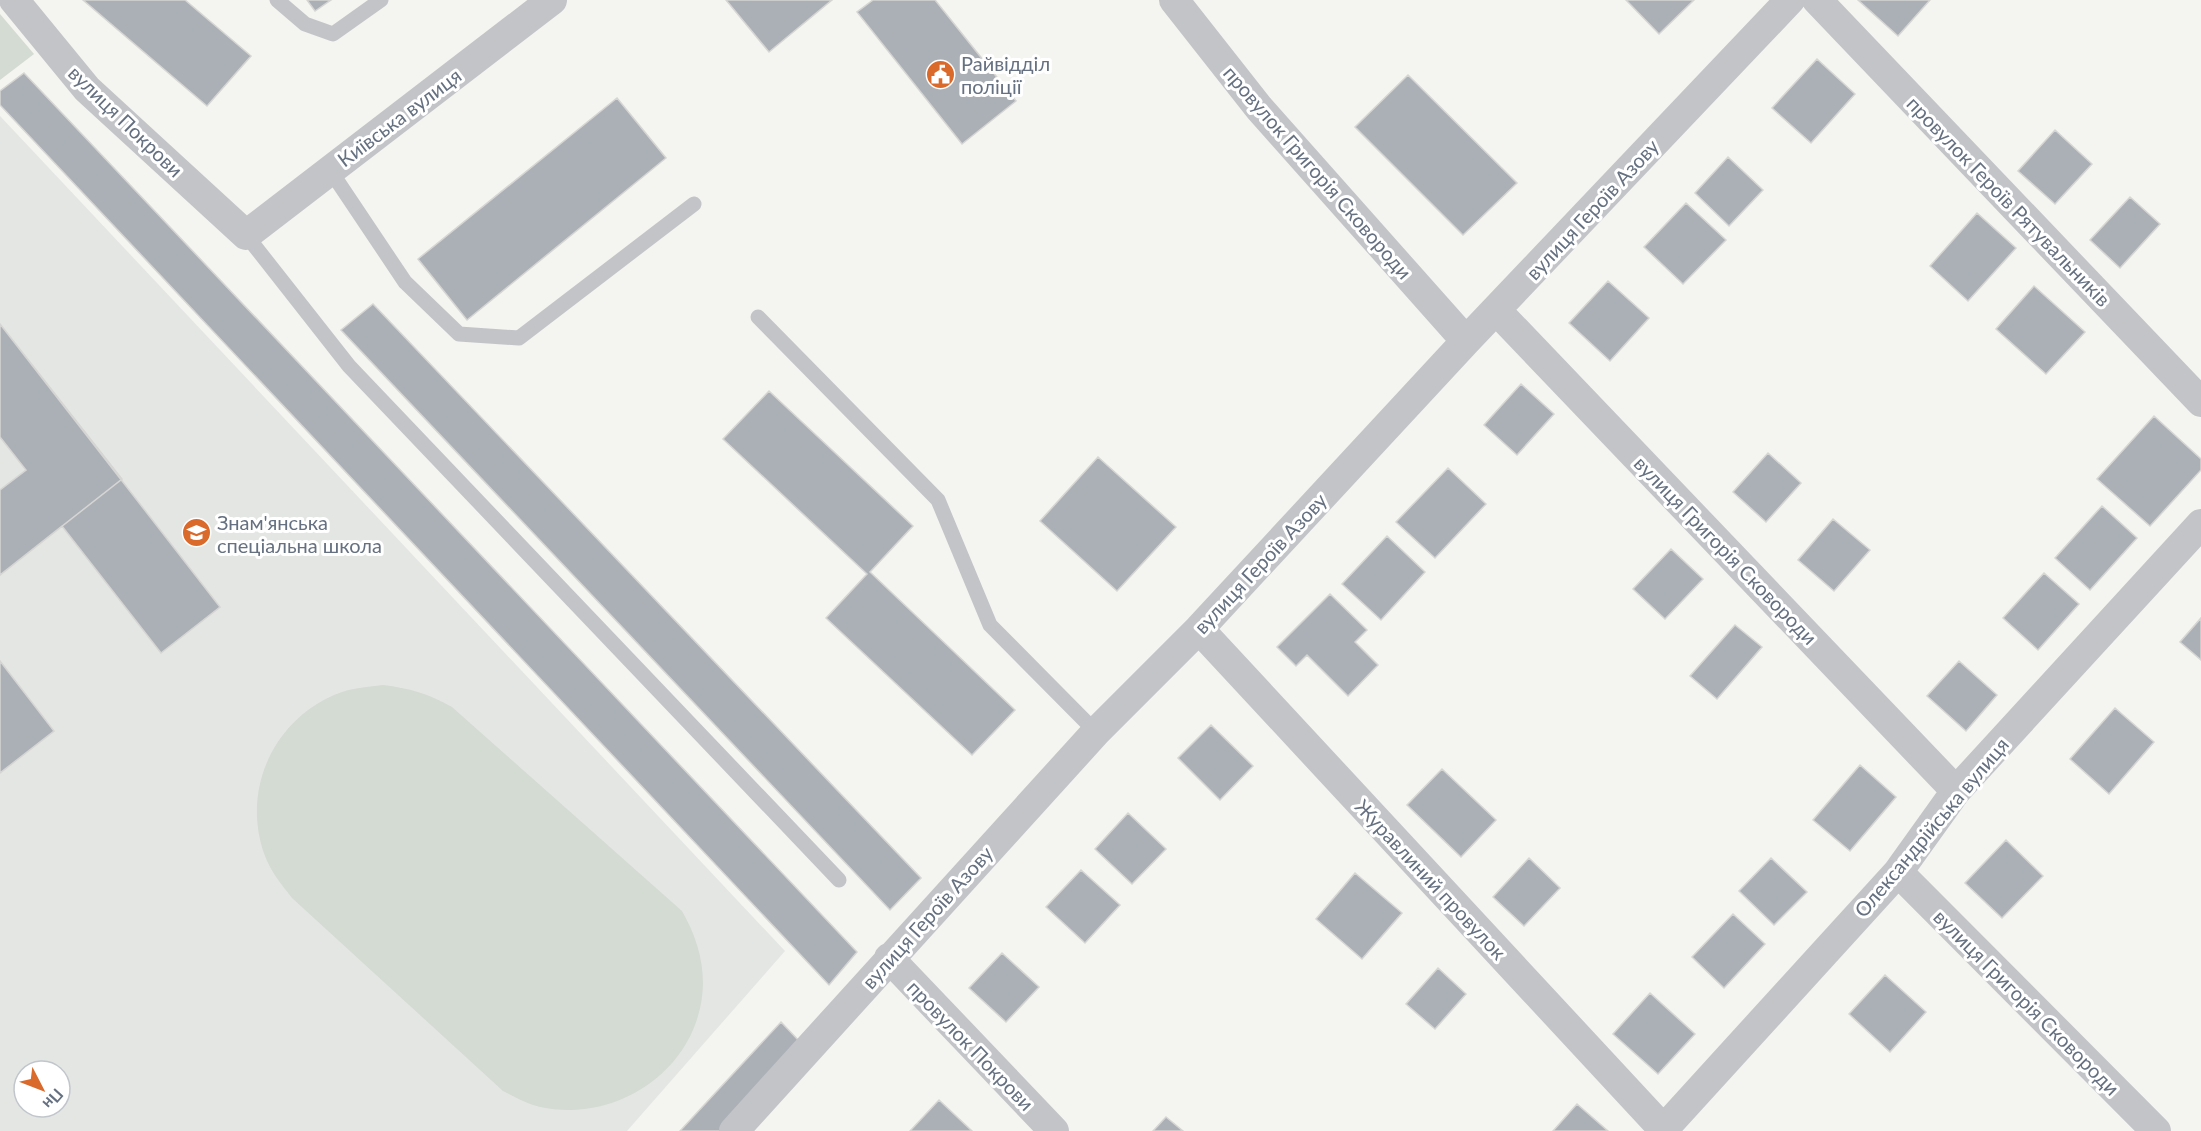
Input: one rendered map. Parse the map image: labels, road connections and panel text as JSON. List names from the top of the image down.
{
  "streets": {
    "street": [
      "Київська вулиця",
      "вулиця Покрови",
      "провулок Григорія Сковороди",
      "провулок Героїв Рятувальників",
      "вулиця Героїв Азову",
      "вулиця Григорія Сковороди",
      "Олександрійська вулиця",
      "Журавлиний провулок",
      "провулок Покрови"
    ]
  },
  "crossings": [
    ["Київська вулиця", "вулиця Покрови"],
    ["провулок Григорія Сковороди", "вулиця Героїв Азову"],
    ["вулиця Героїв Азову", "вулиця Григорія Сковороди"],
    ["вулиця Героїв Азову", "Журавлиний провулок"],
    ["вулиця Героїв Азову", "провулок Покрови"],
    ["вулиця Григорія Сковороди", "Олександрійська вулиця"],
    ["Олександрійська вулиця", "Журавлиний провулок"]
  ],
  "places": {
    "public building": ["Райвідділ поліції"],
    "school or university": ["Знам'янська спеціальна школа"]
  },
  "north": "bottom right"
}
